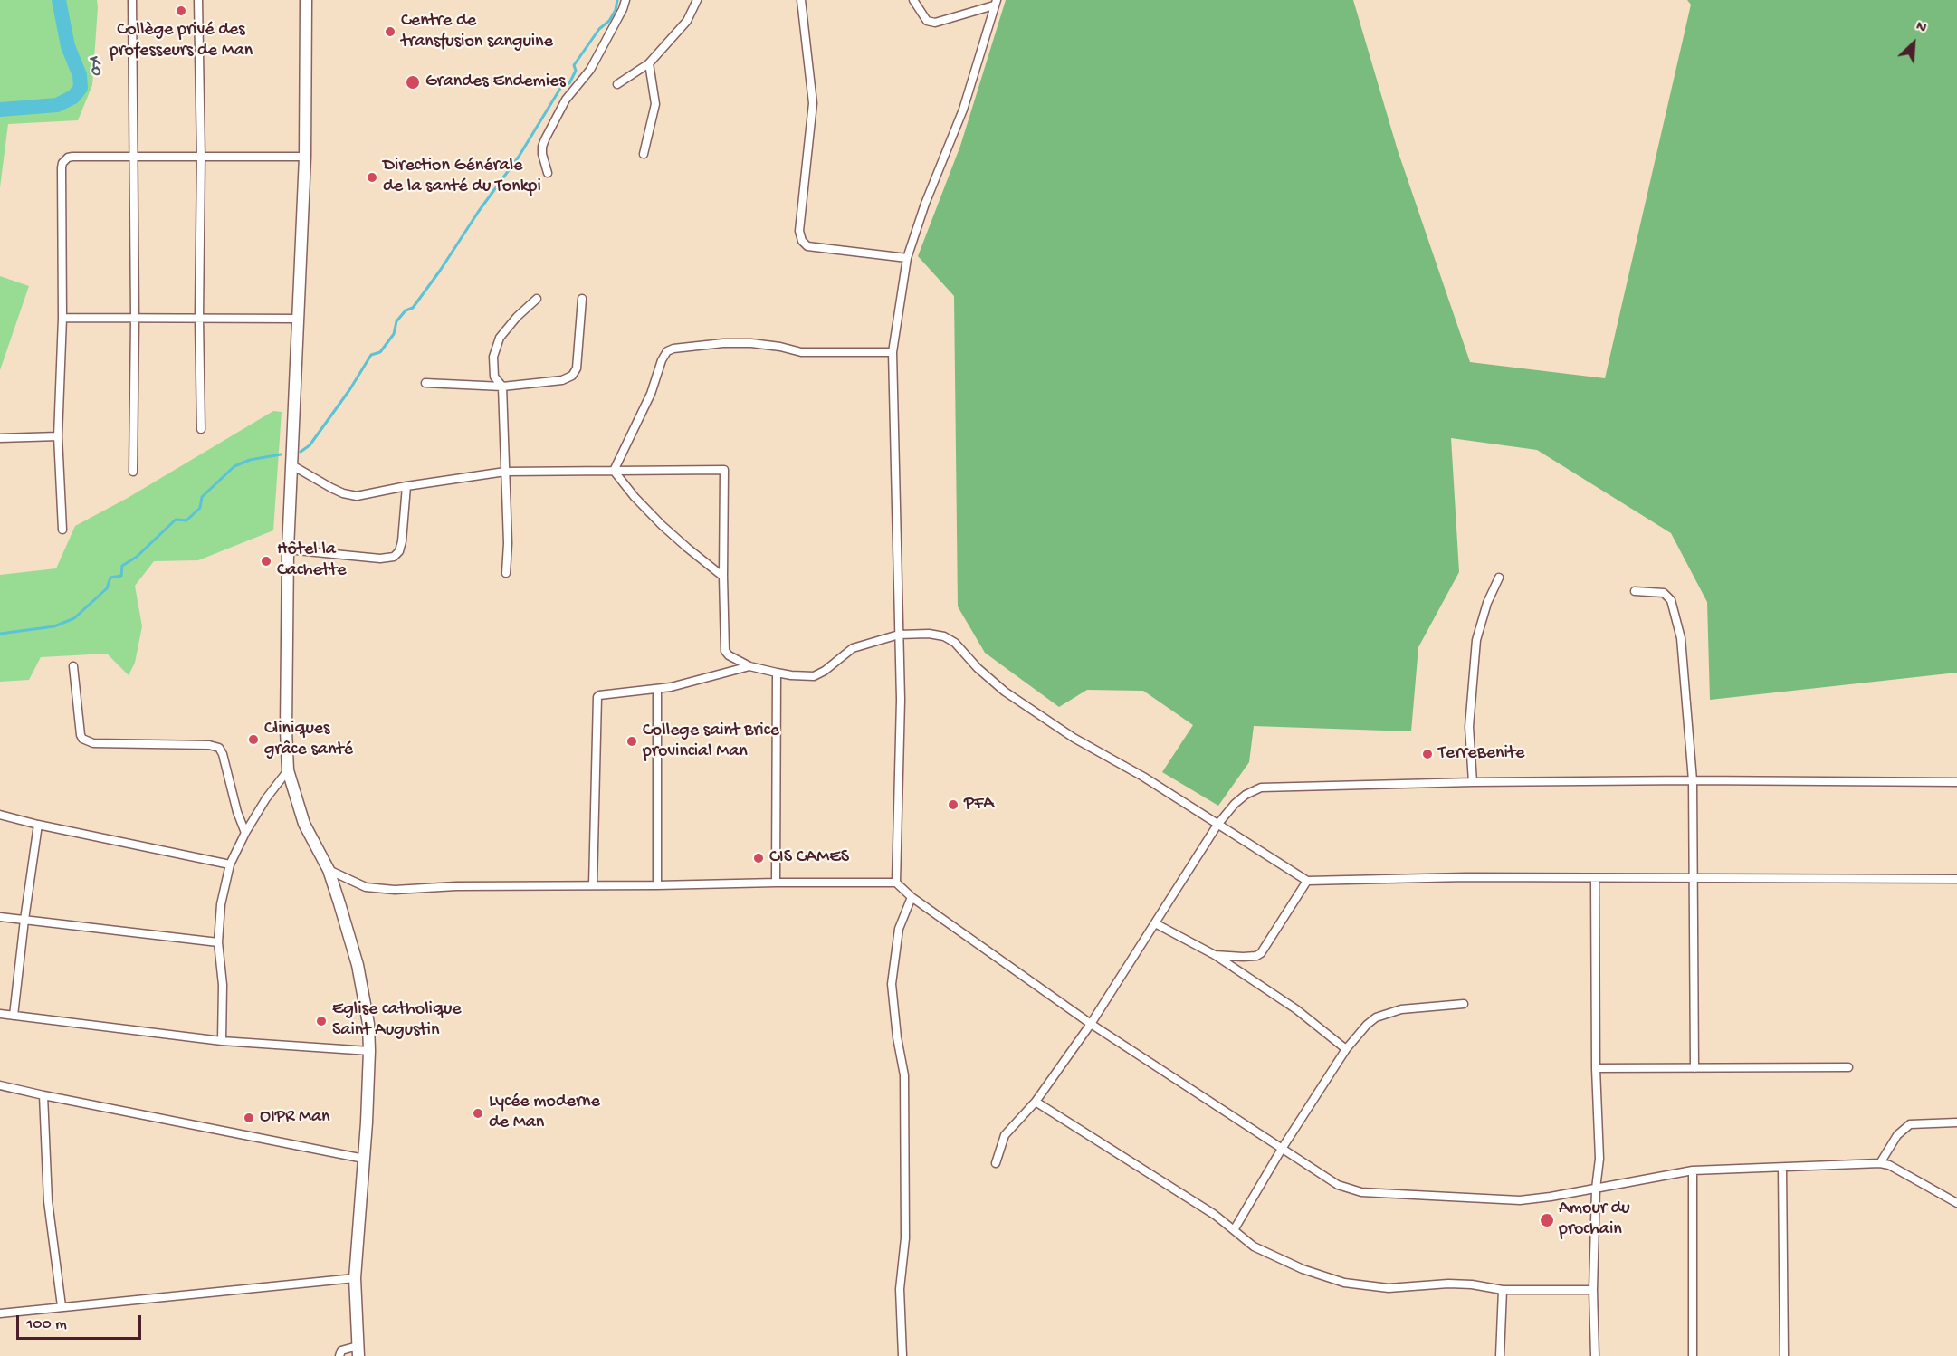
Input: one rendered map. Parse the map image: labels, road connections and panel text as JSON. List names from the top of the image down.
{
  "water": ["Ko"],
  "places": [
    "Collège privé des professeurs de Man",
    "Centre de transfusion sanguine",
    "Grandes Endemies",
    "Direction Générale de la santé du Tonkpi",
    "Hôtel la Cachette",
    "Cliniques grâce santé",
    "College saint Brice provincial Man",
    "TerreBenite",
    "PFA",
    "CIS CAMES",
    "Eglise catholique Saint Augustin",
    "Lycée moderne de Man",
    "OIPR Man",
    "Amour du prochain"
  ],
  "scale_bar": "100 m",
  "north": "top right"
}
